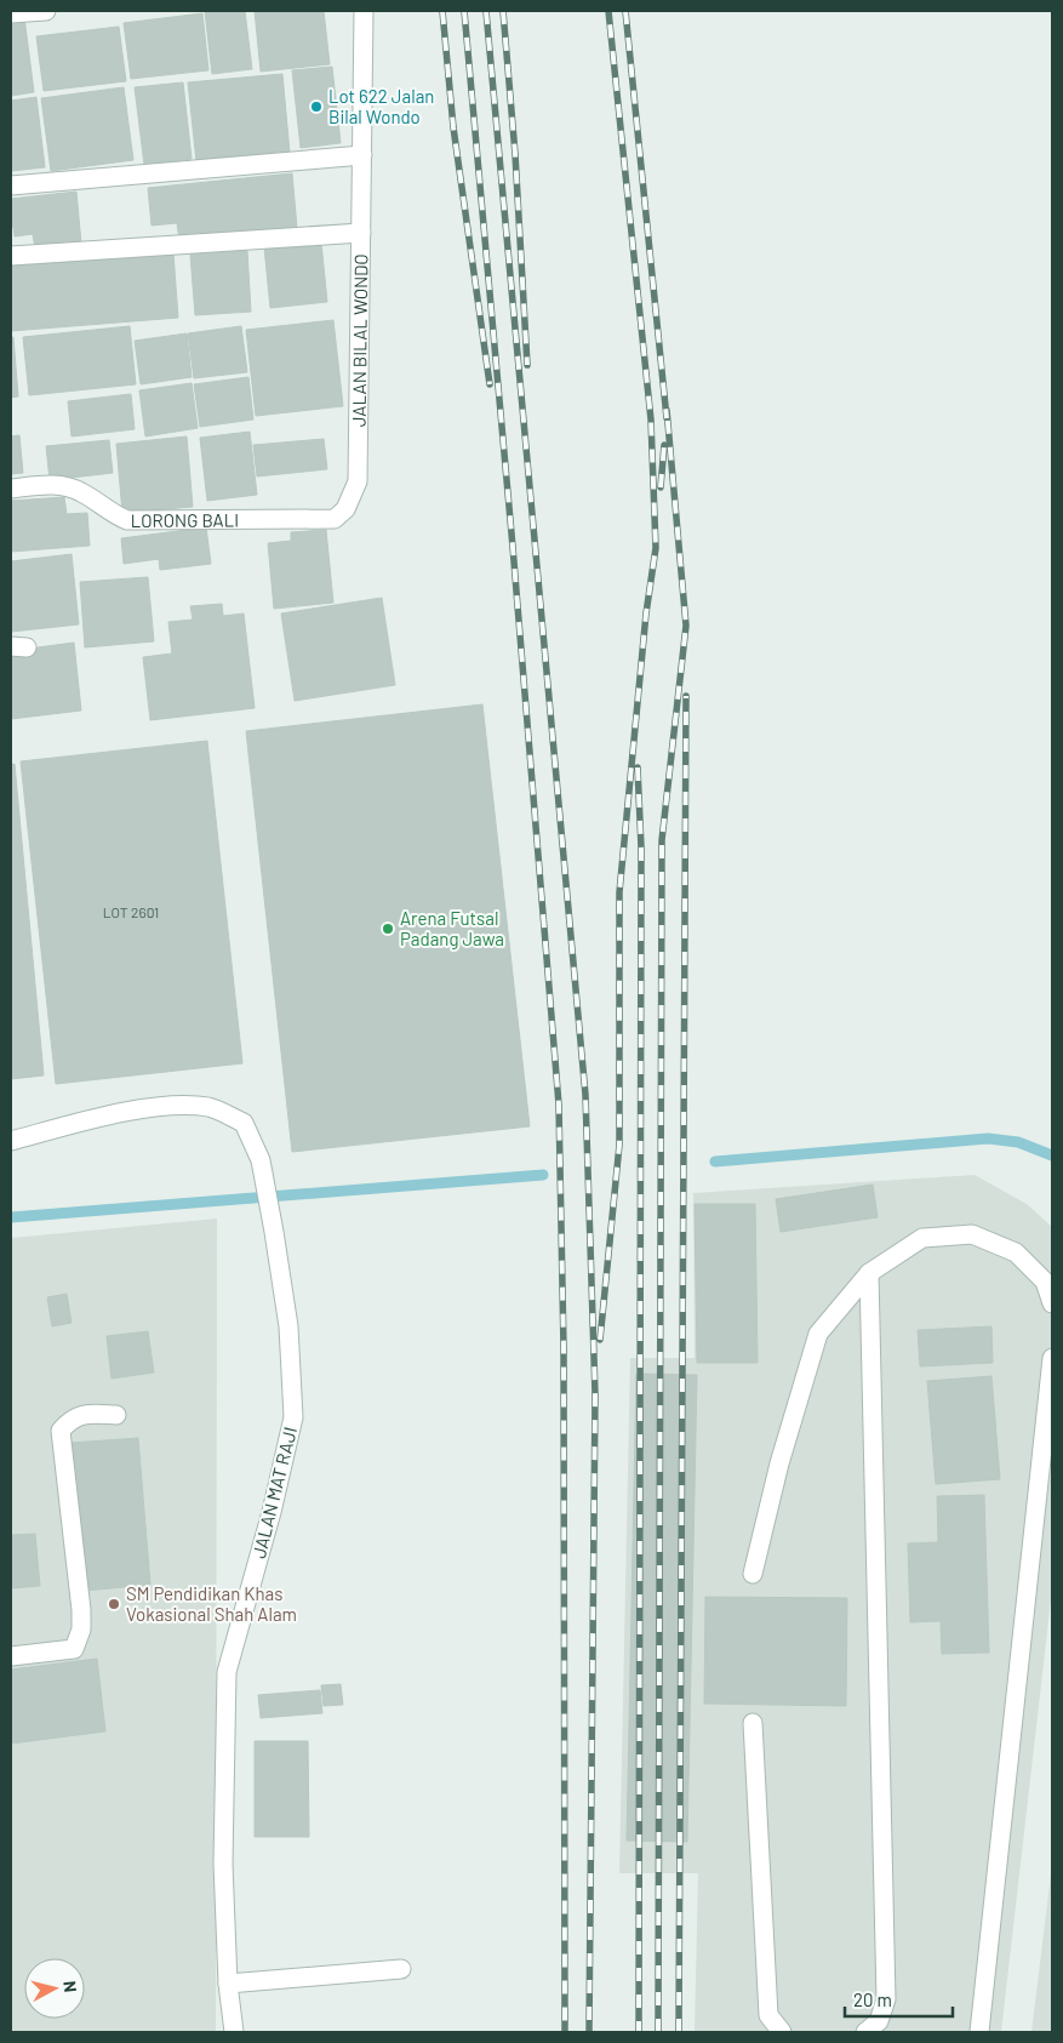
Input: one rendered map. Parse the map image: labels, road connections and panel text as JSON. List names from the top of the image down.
{
  "streets": {
    "street": ["JALAN BILAL WONDO", "LORONG BALI", "JALAN MAT RAJI"]
  },
  "crossings": [
    ["JALAN BILAL WONDO", "LORONG BALI"]
  ],
  "places": ["Lot 622 Jalan Bilal Wondo", "Arena Futsal Padang Jawa", "SM Pendidikan Khas Vokasional Shah Alam"],
  "house_numbers": ["LOT 2601"],
  "scale_bar": "20 m",
  "north": "right"
}
